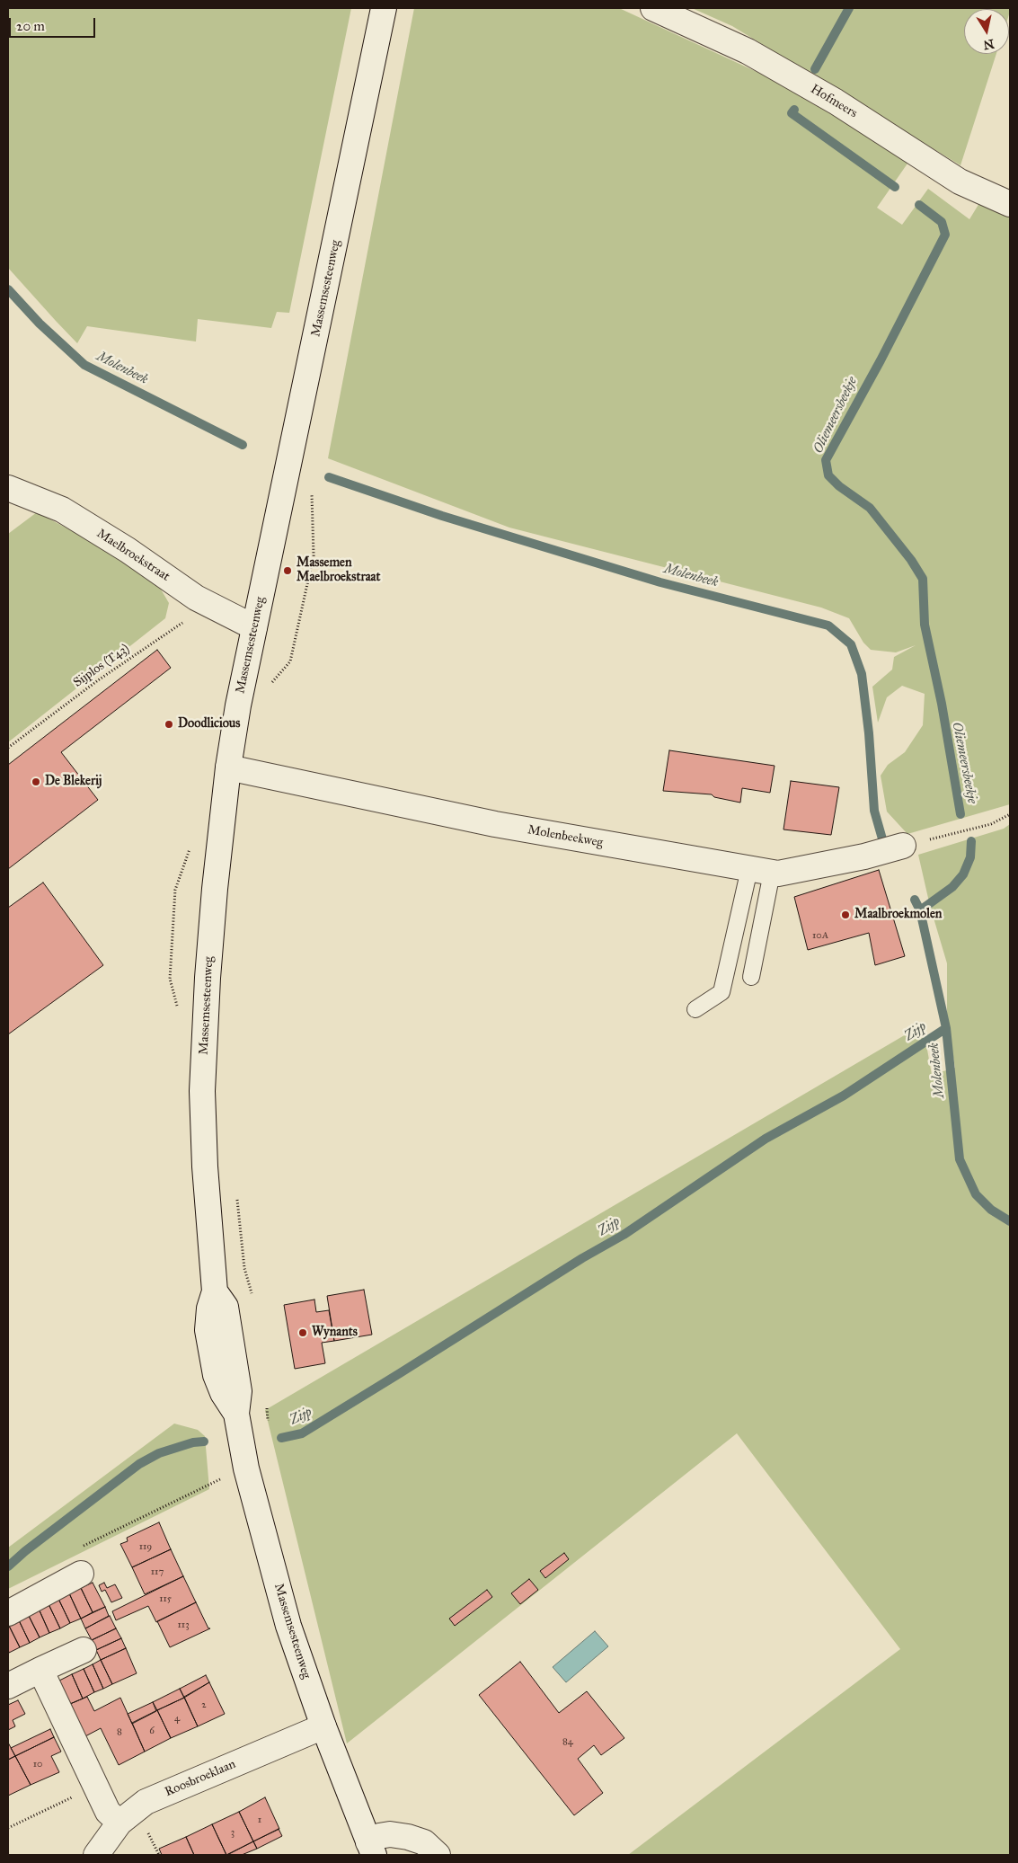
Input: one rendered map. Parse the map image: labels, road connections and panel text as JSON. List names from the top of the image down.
{
  "streets": {
    "street": [
      "Hofmeers",
      "Massemsesteenweg",
      "Maelbroekstraat",
      "Molenbeekweg",
      "Roosbroeklaan"
    ],
    "path": ["Sijplos (T43)"]
  },
  "crossings": [
    ["Massemsesteenweg", "Maelbroekstraat"],
    ["Massemsesteenweg", "Molenbeekweg"],
    ["Massemsesteenweg", "Roosbroeklaan"],
    ["Maelbroekstraat", "Sijplos (T43)"]
  ],
  "water": ["Molenbeek", "Oliemeersbeekje", "Zijp"],
  "places": [
    "Massemen Maelbroekstraat",
    "Doodlicious",
    "De Blekerij",
    "Maalbroekmolen",
    "Wynants"
  ],
  "house_numbers": [
    "10A",
    "119",
    "117",
    "115",
    "113",
    "2",
    "4",
    "6",
    "8",
    "84",
    "10",
    "1",
    "3"
  ],
  "scale_bar": "20 m",
  "north": "bottom"
}
